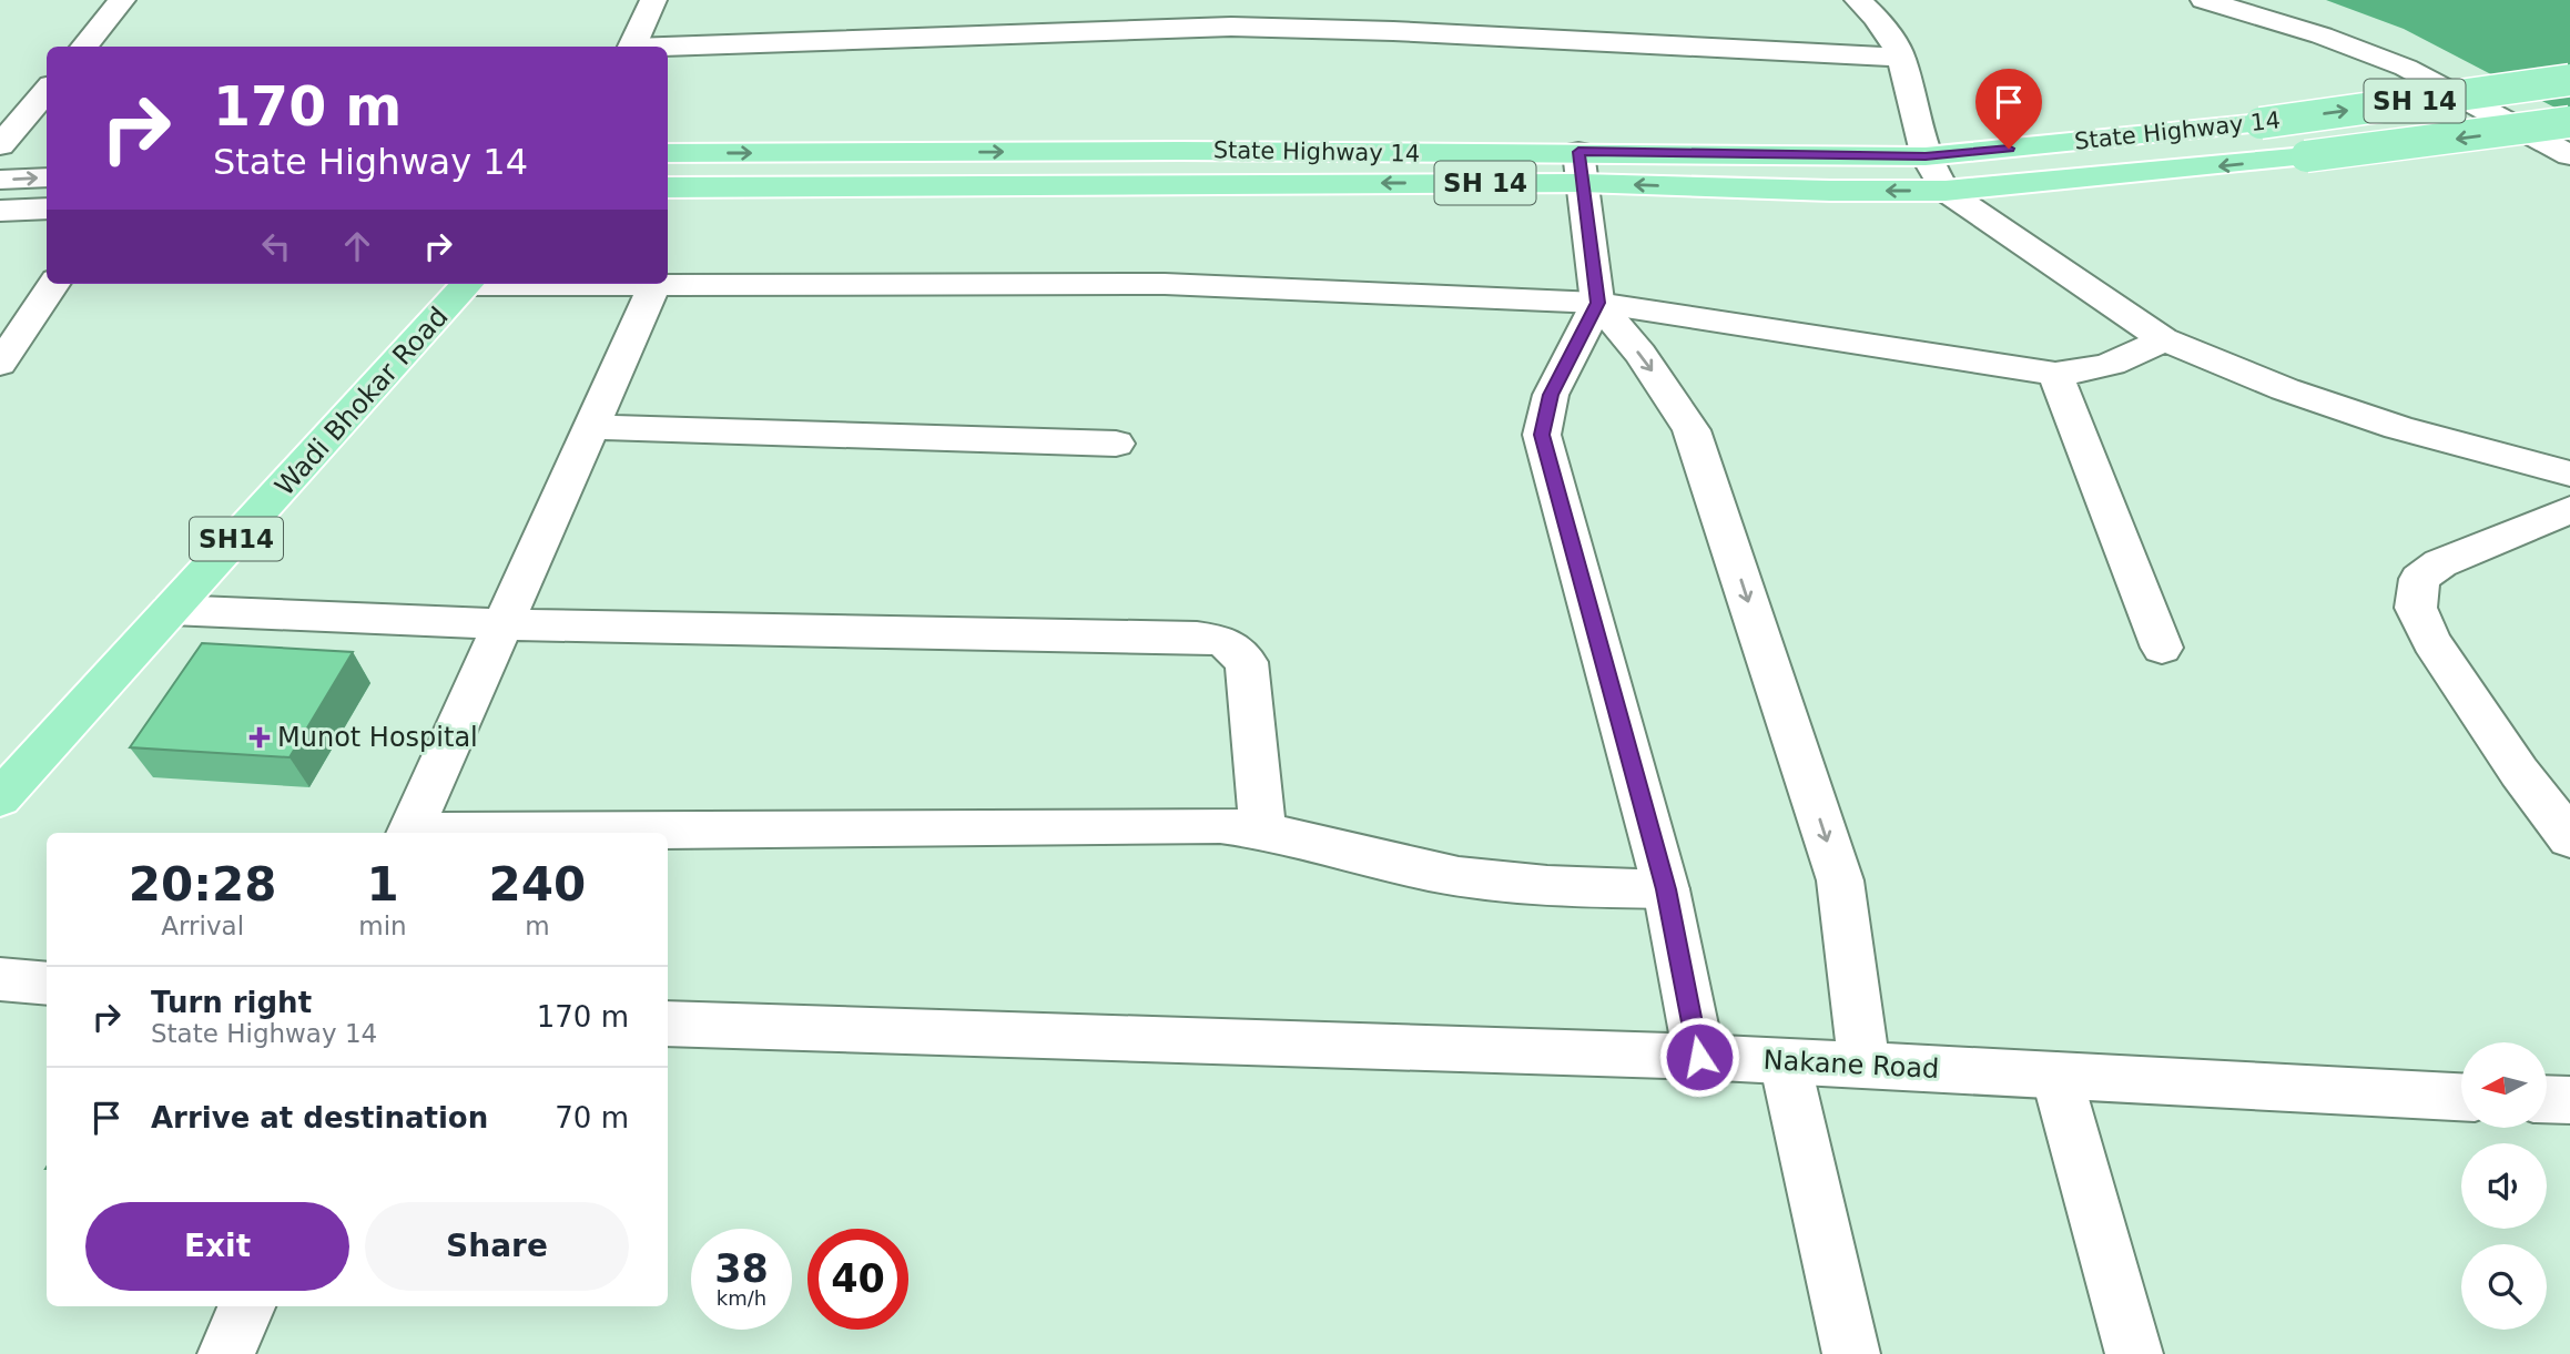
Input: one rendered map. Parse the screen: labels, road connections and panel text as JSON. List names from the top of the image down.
{
  "streets": {
    "main road": [
      "SH 14",
      "State Highway 14",
      "Wadi Bhokar Road",
      "SH14"
    ],
    "street": ["Nakane Road"]
  },
  "places": {
    "health": ["Munot Hospital"]
  },
  "north": "left",
  "page": {
    "turn": ["170 m", "State Highway 14"],
    "eta": [
      "20:28",
      "Arrival",
      "1",
      "min",
      "240",
      "m"
    ],
    "list": [
      {
        "name": "Turn right",
        "note": "State Highway 14",
        "value": "170 m"
      },
      {
        "name": "Arrive at destination",
        "value": "70 m"
      }
    ],
    "buttons": ["Exit", "Share"],
    "speed": "38 km/h",
    "limit": "40"
  }
}
